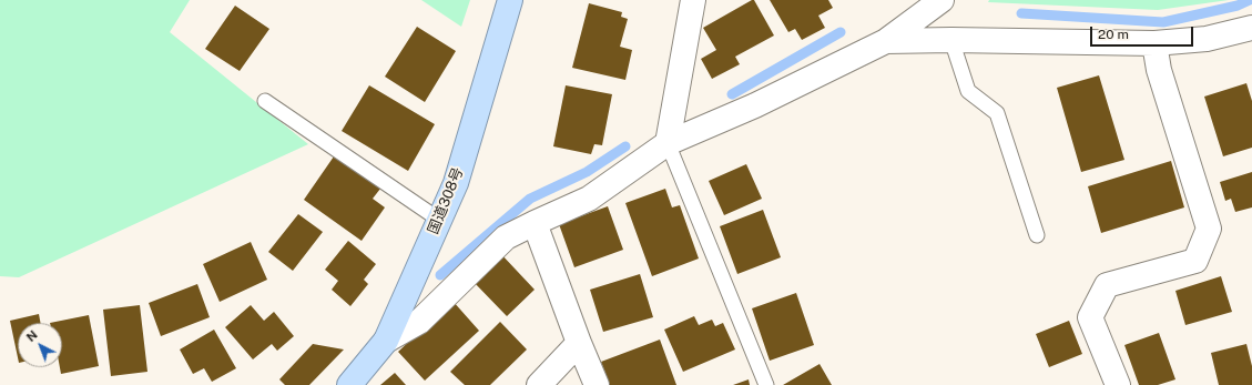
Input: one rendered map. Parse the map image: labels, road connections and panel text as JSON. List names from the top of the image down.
{
  "streets": {
    "highway": ["国道308号"]
  },
  "scale_bar": "20 m",
  "north": "top left"
}
